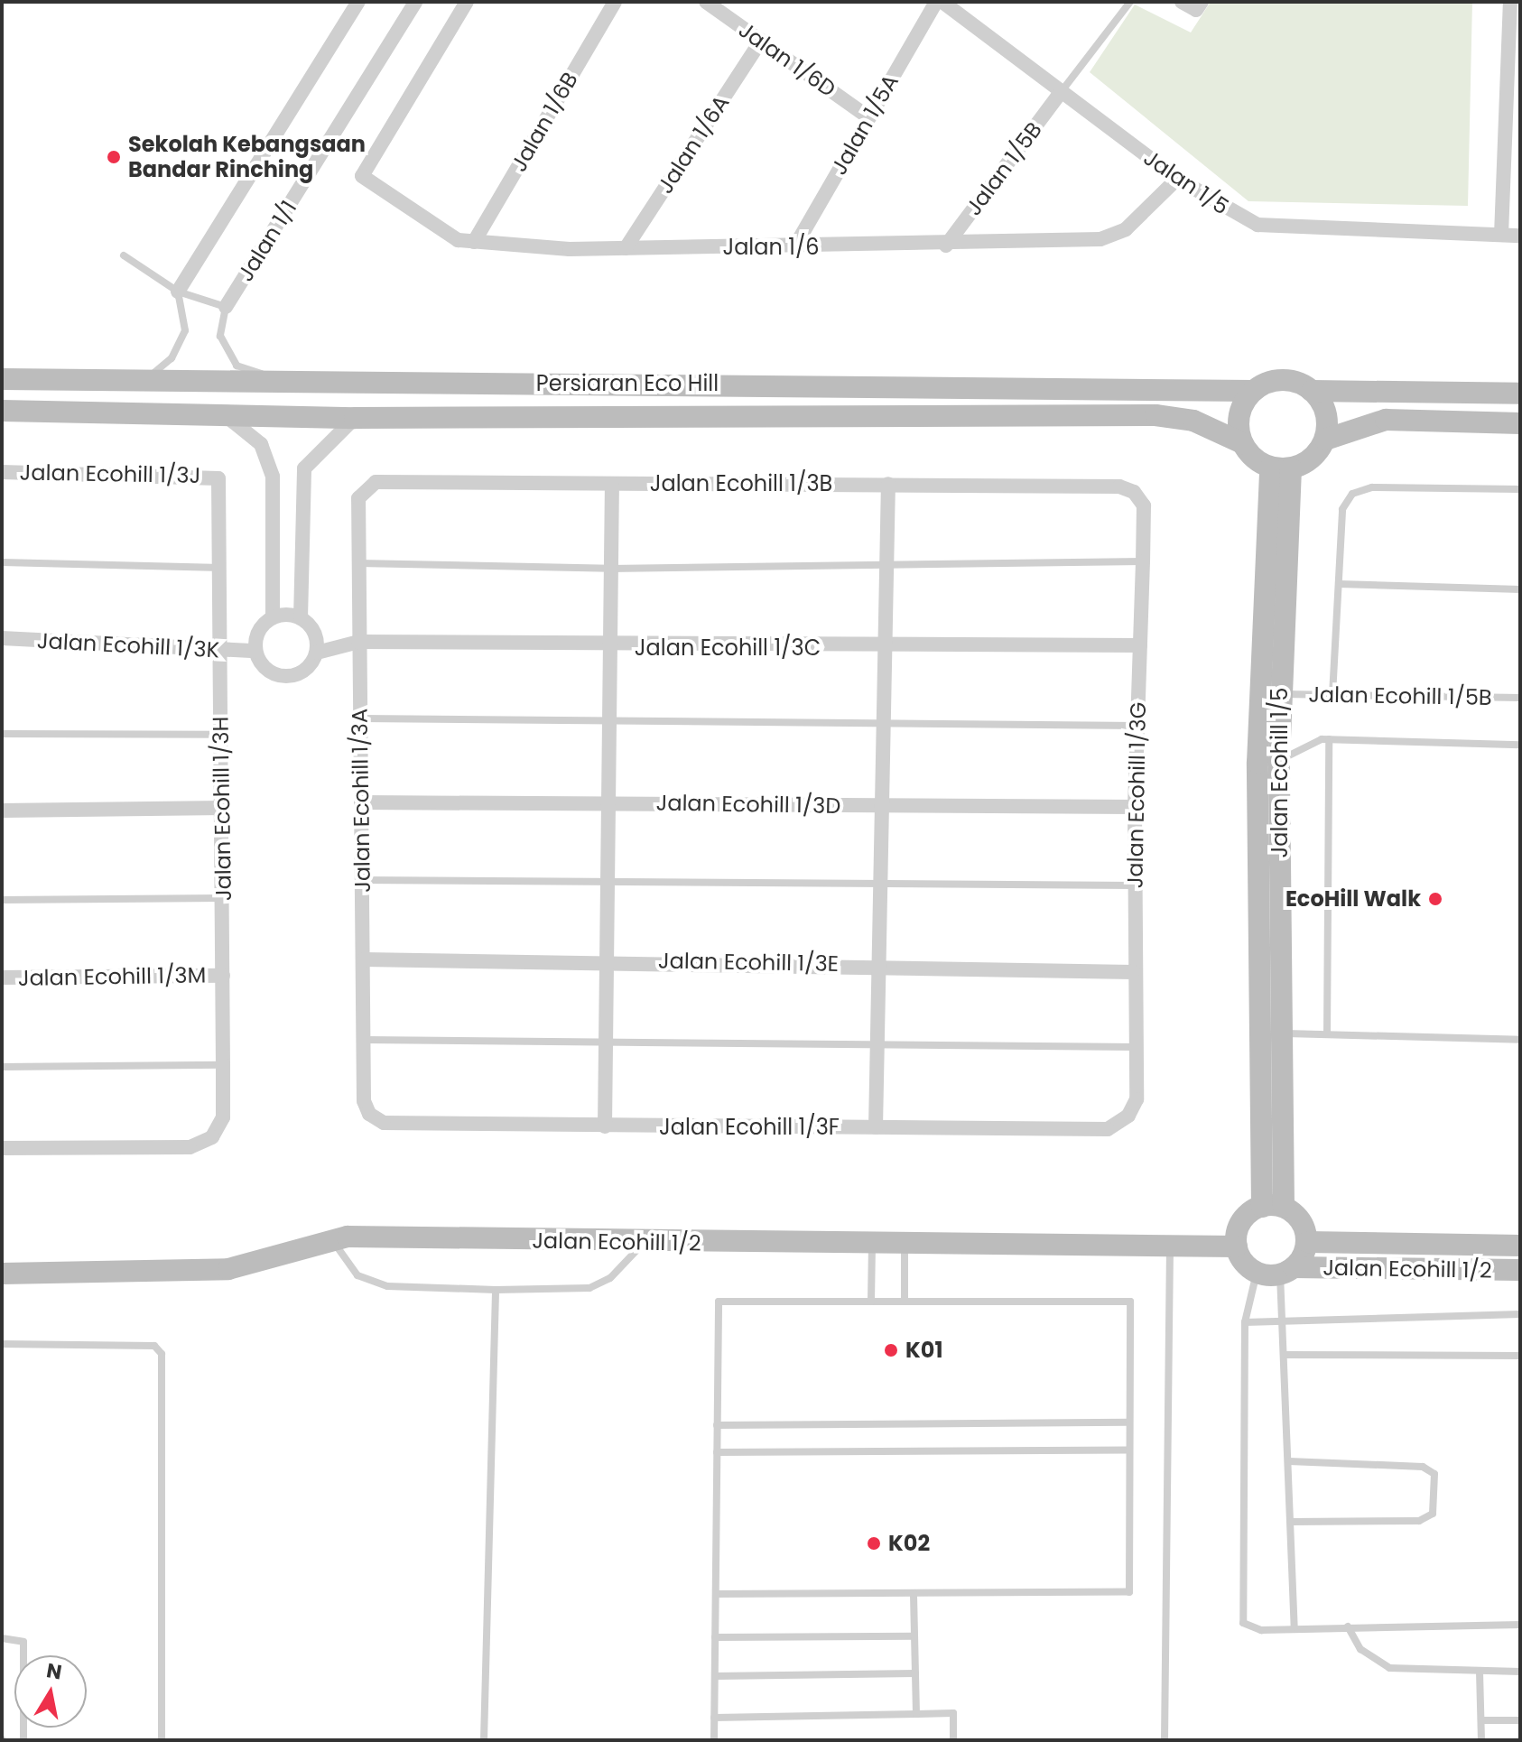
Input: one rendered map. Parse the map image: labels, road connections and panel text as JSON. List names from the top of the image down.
{
  "streets": {
    "street": [
      "Jalan 1/6D",
      "Jalan 1/6B",
      "Jalan 1/5A",
      "Jalan 1/6A",
      "Jalan 1/5B",
      "Jalan 1/5",
      "Jalan 1/1",
      "Jalan 1/6",
      "Persiaran Eco Hill",
      "Jalan Ecohill 1/3J",
      "Jalan Ecohill 1/3B",
      "Jalan Ecohill 1/3K",
      "Jalan Ecohill 1/3C",
      "Jalan Ecohill 1/5",
      "Jalan Ecohill 1/3G",
      "Jalan Ecohill 1/3A",
      "Jalan Ecohill 1/3D",
      "Jalan Ecohill 1/3H",
      "Jalan Ecohill 1/3E",
      "Jalan Ecohill 1/3M",
      "Jalan Ecohill 1/3F",
      "Jalan Ecohill 1/2"
    ],
    "lane": ["Jalan Ecohill 1/5B"]
  },
  "crossings": [
    ["Jalan 1/6D", "Jalan 1/5A"],
    ["Jalan 1/6D", "Jalan 1/6A"],
    ["Jalan 1/6B", "Jalan 1/6"],
    ["Jalan 1/5A", "Jalan 1/6"],
    ["Jalan 1/6A", "Jalan 1/6"],
    ["Jalan 1/5B", "Jalan 1/5"],
    ["Jalan 1/5B", "Jalan 1/6"],
    ["Jalan 1/5", "Jalan 1/6"],
    ["Jalan 1/1", "Persiaran Eco Hill"],
    ["Persiaran Eco Hill", "Jalan Ecohill 1/5"],
    ["Jalan Ecohill 1/3J", "Jalan Ecohill 1/3H"],
    ["Jalan Ecohill 1/3B", "Jalan Ecohill 1/3G"],
    ["Jalan Ecohill 1/3B", "Jalan Ecohill 1/3A"],
    ["Jalan Ecohill 1/3K", "Jalan Ecohill 1/3C"],
    ["Jalan Ecohill 1/3K", "Jalan Ecohill 1/3H"],
    ["Jalan Ecohill 1/3C", "Jalan Ecohill 1/3G"],
    ["Jalan Ecohill 1/3C", "Jalan Ecohill 1/3A"],
    ["Jalan Ecohill 1/5B", "Jalan Ecohill 1/5"],
    ["Jalan Ecohill 1/5", "Jalan Ecohill 1/2"],
    ["Jalan Ecohill 1/3G", "Jalan Ecohill 1/3D"],
    ["Jalan Ecohill 1/3G", "Jalan Ecohill 1/3E"],
    ["Jalan Ecohill 1/3G", "Jalan Ecohill 1/3F"],
    ["Jalan Ecohill 1/3A", "Jalan Ecohill 1/3D"],
    ["Jalan Ecohill 1/3A", "Jalan Ecohill 1/3E"],
    ["Jalan Ecohill 1/3A", "Jalan Ecohill 1/3F"],
    ["Jalan Ecohill 1/3H", "Jalan Ecohill 1/3M"]
  ],
  "places": [
    "Sekolah Kebangsaan Bandar Rinching",
    "EcoHill Walk",
    "K01",
    "K02"
  ],
  "north": "top"
}
